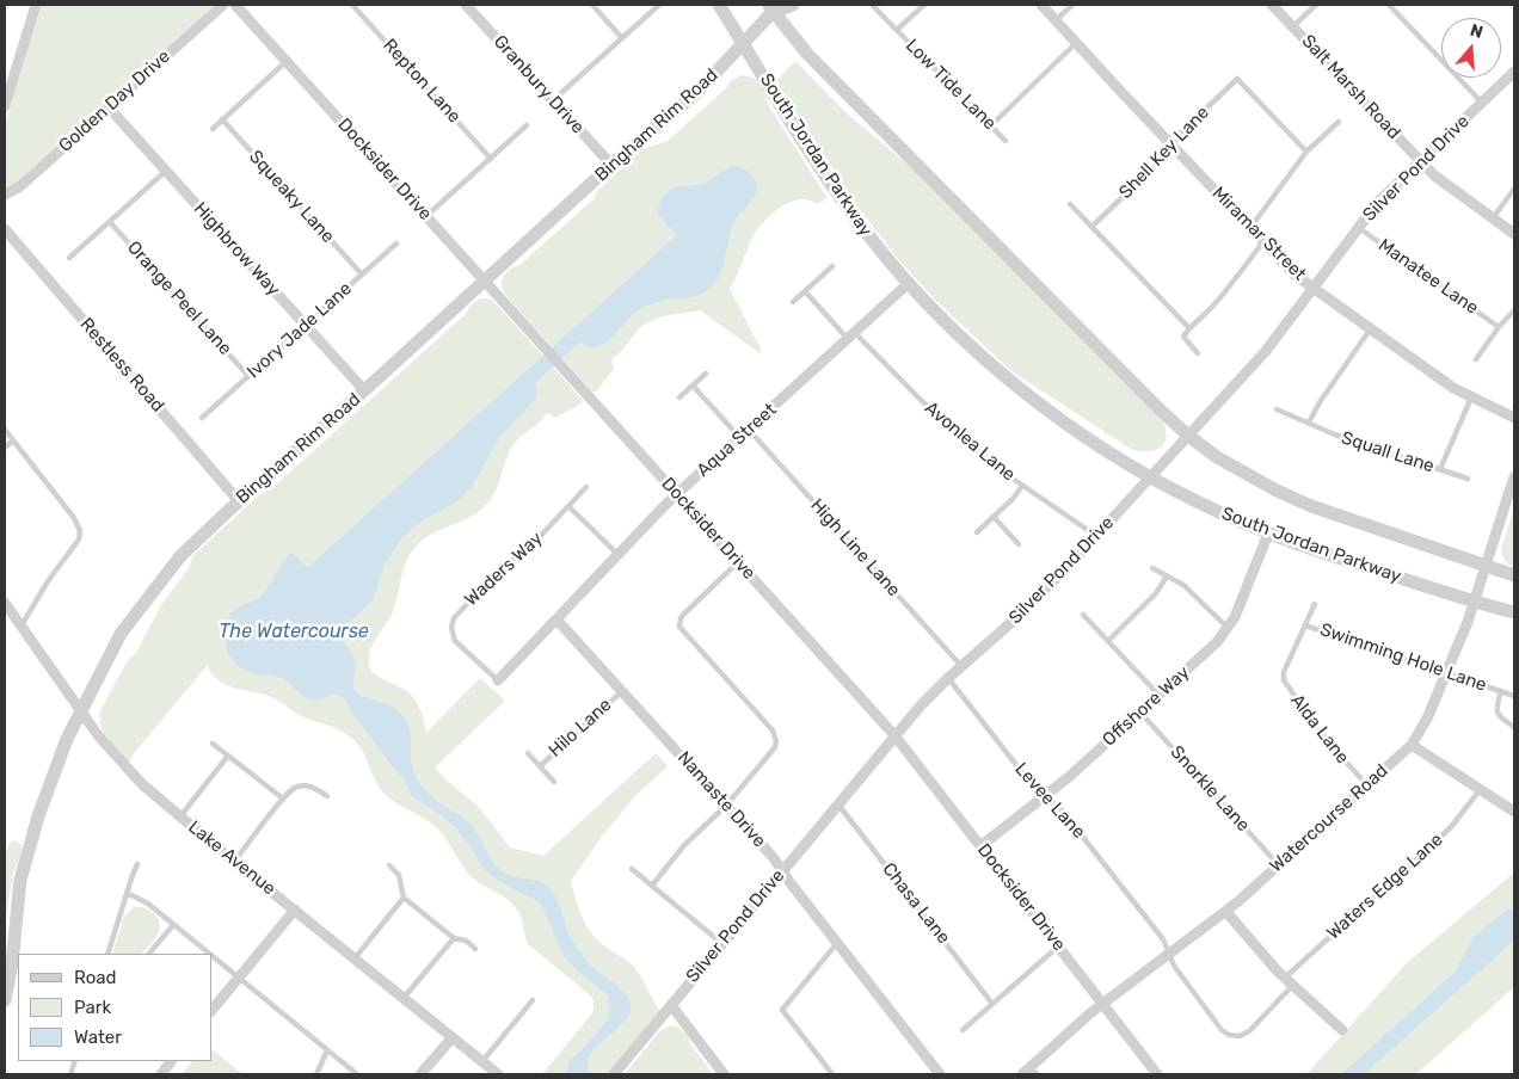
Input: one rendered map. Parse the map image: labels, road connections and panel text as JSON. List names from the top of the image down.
{
  "streets": {
    "street": [
      "Granbury Drive",
      "Salt Marsh Road",
      "Golden Day Drive",
      "Bingham Rim Road",
      "South Jordan Parkway",
      "Silver Pond Drive",
      "Docksider Drive",
      "Miramar Street",
      "Highbrow Way",
      "Restless Road",
      "Aqua Street",
      "Offshore Way",
      "Namaste Drive",
      "Watercourse Road",
      "Lake Avenue"
    ],
    "lane": [
      "Repton Lane",
      "Low Tide Lane",
      "Shell Key Lane",
      "Squeaky Lane",
      "Manatee Lane",
      "Orange Peel Lane",
      "Ivory Jade Lane",
      "Avonlea Lane",
      "Squall Lane",
      "High Line Lane",
      "Waders Way",
      "Swimming Hole Lane",
      "Hilo Lane",
      "Alda Lane",
      "Snorkle Lane",
      "Levee Lane",
      "Waters Edge Lane",
      "Chasa Lane"
    ]
  },
  "crossings": [
    ["Granbury Drive", "Bingham Rim Road"],
    ["Salt Marsh Road", "Silver Pond Drive"],
    ["Golden Day Drive", "Highbrow Way"],
    ["Bingham Rim Road", "South Jordan Parkway"],
    ["Bingham Rim Road", "Docksider Drive"],
    ["Bingham Rim Road", "Highbrow Way"],
    ["Bingham Rim Road", "Restless Road"],
    ["Bingham Rim Road", "Lake Avenue"],
    ["Shell Key Lane", "Miramar Street"],
    ["South Jordan Parkway", "Silver Pond Drive"],
    ["South Jordan Parkway", "Aqua Street"],
    ["South Jordan Parkway", "Offshore Way"],
    ["South Jordan Parkway", "Watercourse Road"],
    ["Silver Pond Drive", "Docksider Drive"],
    ["Silver Pond Drive", "Miramar Street"],
    ["Silver Pond Drive", "Manatee Lane"],
    ["Silver Pond Drive", "Avonlea Lane"],
    ["Silver Pond Drive", "High Line Lane"],
    ["Silver Pond Drive", "Namaste Drive"],
    ["Silver Pond Drive", "Levee Lane"],
    ["Silver Pond Drive", "Chasa Lane"],
    ["Docksider Drive", "Aqua Street"],
    ["Docksider Drive", "Offshore Way"],
    ["Docksider Drive", "Watercourse Road"],
    ["Squeaky Lane", "Ivory Jade Lane"],
    ["Highbrow Way", "Ivory Jade Lane"],
    ["Orange Peel Lane", "Ivory Jade Lane"],
    ["Aqua Street", "Avonlea Lane"],
    ["Aqua Street", "High Line Lane"],
    ["Aqua Street", "Waders Way"],
    ["Aqua Street", "Namaste Drive"],
    ["Swimming Hole Lane", "Alda Lane"],
    ["Swimming Hole Lane", "Watercourse Road"],
    ["Offshore Way", "Snorkle Lane"],
    ["Offshore Way", "Levee Lane"],
    ["Hilo Lane", "Namaste Drive"],
    ["Alda Lane", "Watercourse Road"],
    ["Snorkle Lane", "Watercourse Road"],
    ["Levee Lane", "Watercourse Road"],
    ["Levee Lane", "Waters Edge Lane"],
    ["Watercourse Road", "Waters Edge Lane"]
  ],
  "water": ["The Watercourse"],
  "legend": ["Road", "Park", "Water"],
  "north": "top"
}
